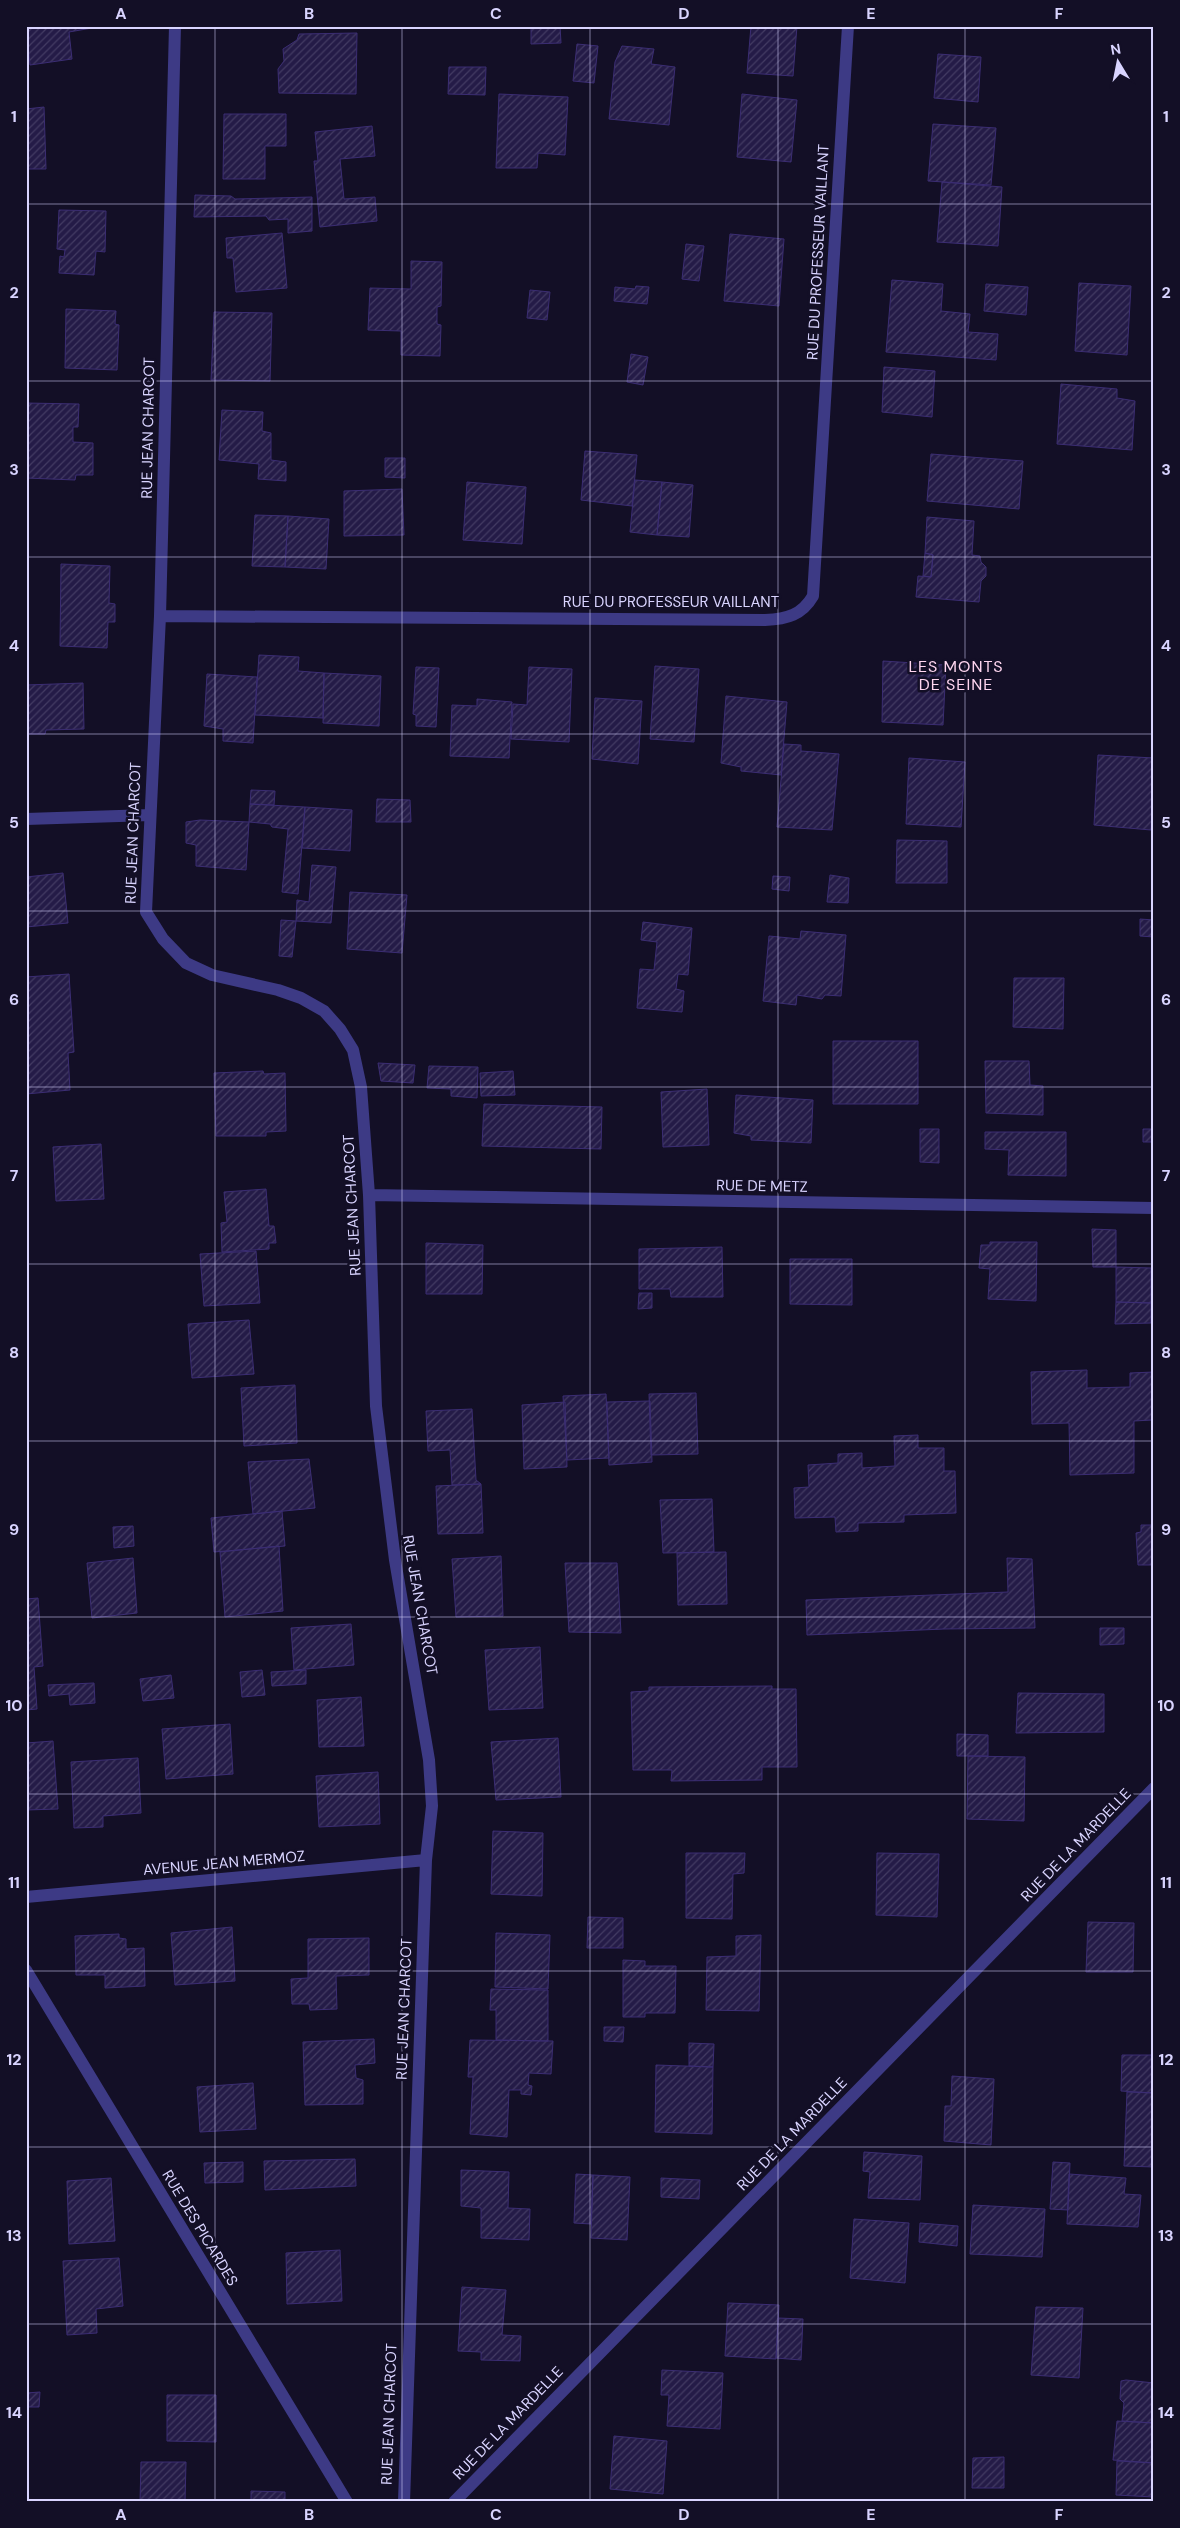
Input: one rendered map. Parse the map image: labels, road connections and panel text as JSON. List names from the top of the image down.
{
  "streets": {
    "street": [
      "RUE DU PROFESSEUR VAILLANT",
      "RUE JEAN CHARCOT",
      "RUE DE METZ",
      "RUE DE LA MARDELLE",
      "AVENUE JEAN MERMOZ",
      "RUE DES PICARDES"
    ]
  },
  "crossings": [
    ["RUE DU PROFESSEUR VAILLANT", "RUE JEAN CHARCOT"],
    ["RUE JEAN CHARCOT", "RUE DE METZ"],
    ["RUE JEAN CHARCOT", "AVENUE JEAN MERMOZ"]
  ],
  "districts": ["LES MONTS DE SEINE"],
  "north": "top",
  "grid": {
    "columns": [
      "A",
      "B",
      "C",
      "D",
      "E",
      "F"
    ],
    "rows": [
      "1",
      "2",
      "3",
      "4",
      "5",
      "6",
      "7",
      "8",
      "9",
      "10",
      "11",
      "12",
      "13",
      "14"
    ]
  }
}
